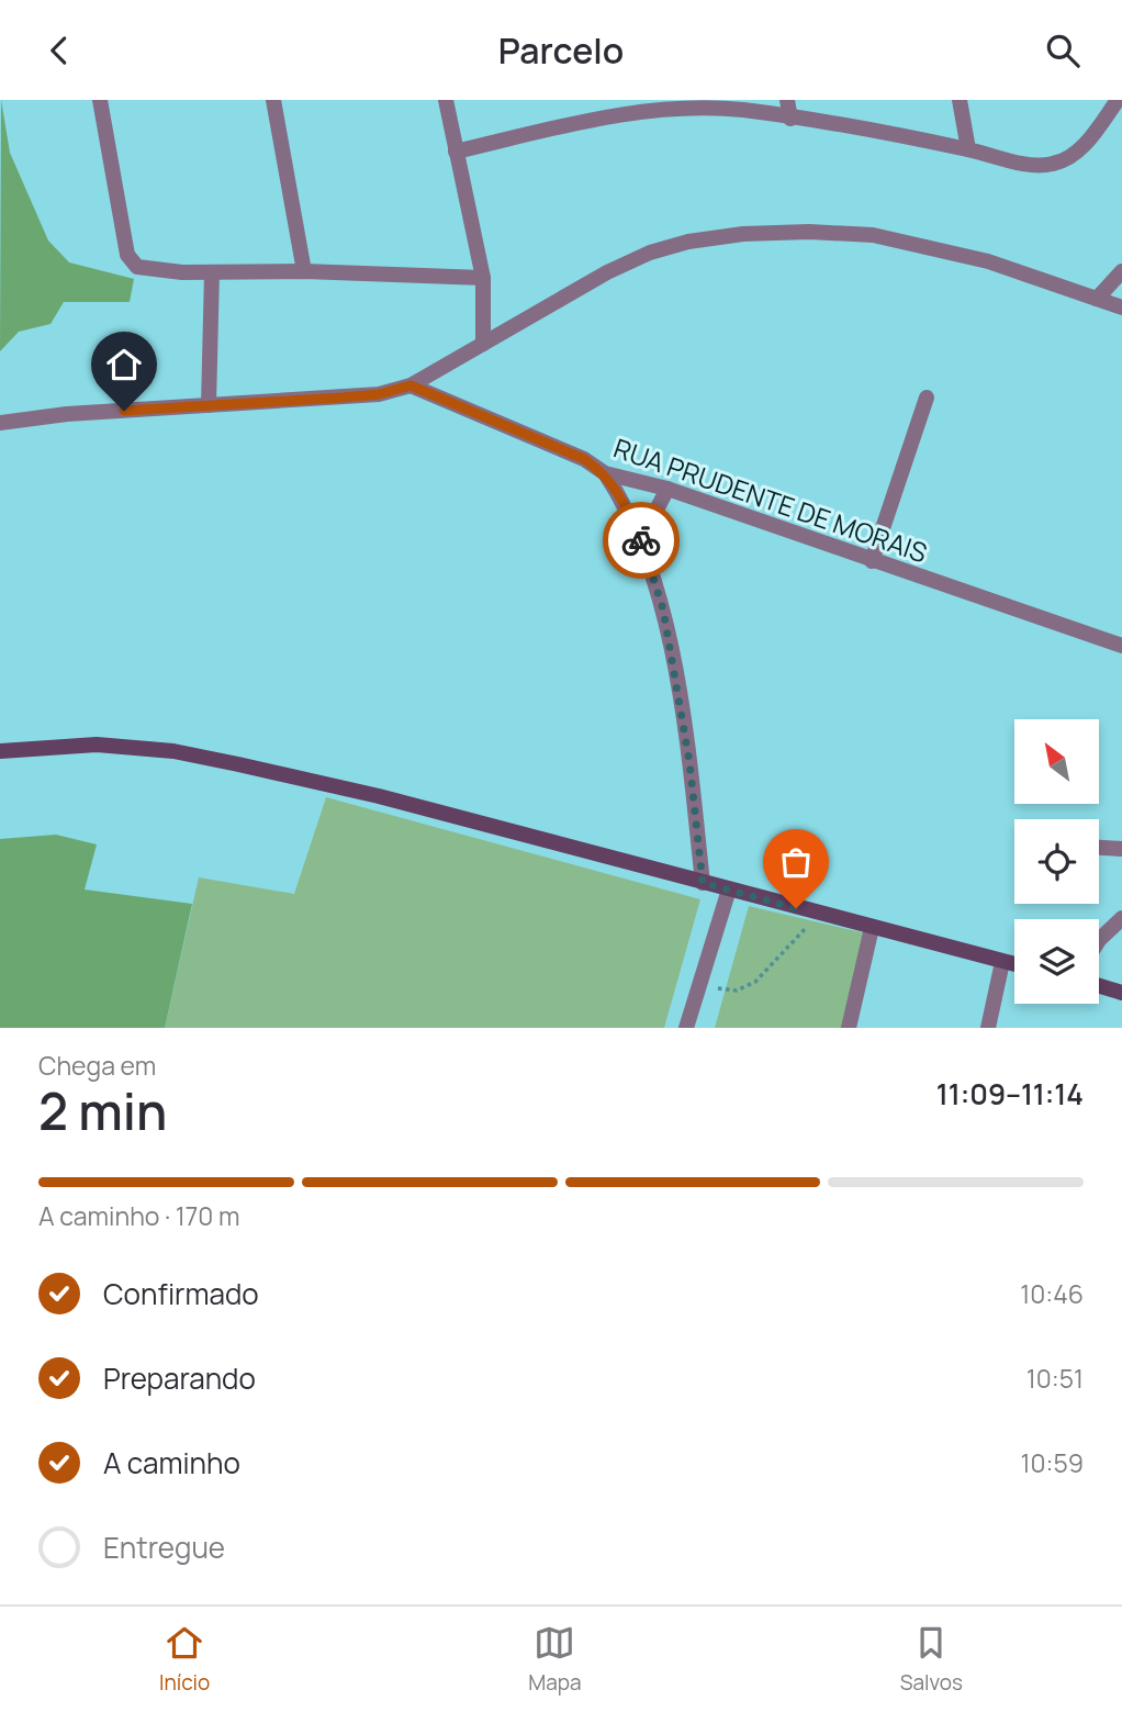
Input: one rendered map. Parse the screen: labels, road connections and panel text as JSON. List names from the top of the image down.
{
  "streets": {
    "street": ["RUA PRUDENTE DE MORAIS"]
  },
  "north": "top left",
  "page": {
    "header": "Parcelo",
    "heading": ["2 min", "Chega em", "11:09–11:14"],
    "bar": "A caminho · 170 m",
    "list": [
      ["Confirmado", "10:46"],
      ["Preparando", "10:51"],
      ["A caminho", "10:59"],
      "Entregue"
    ],
    "tabs": ["Início", "Mapa", "Salvos"]
  }
}
